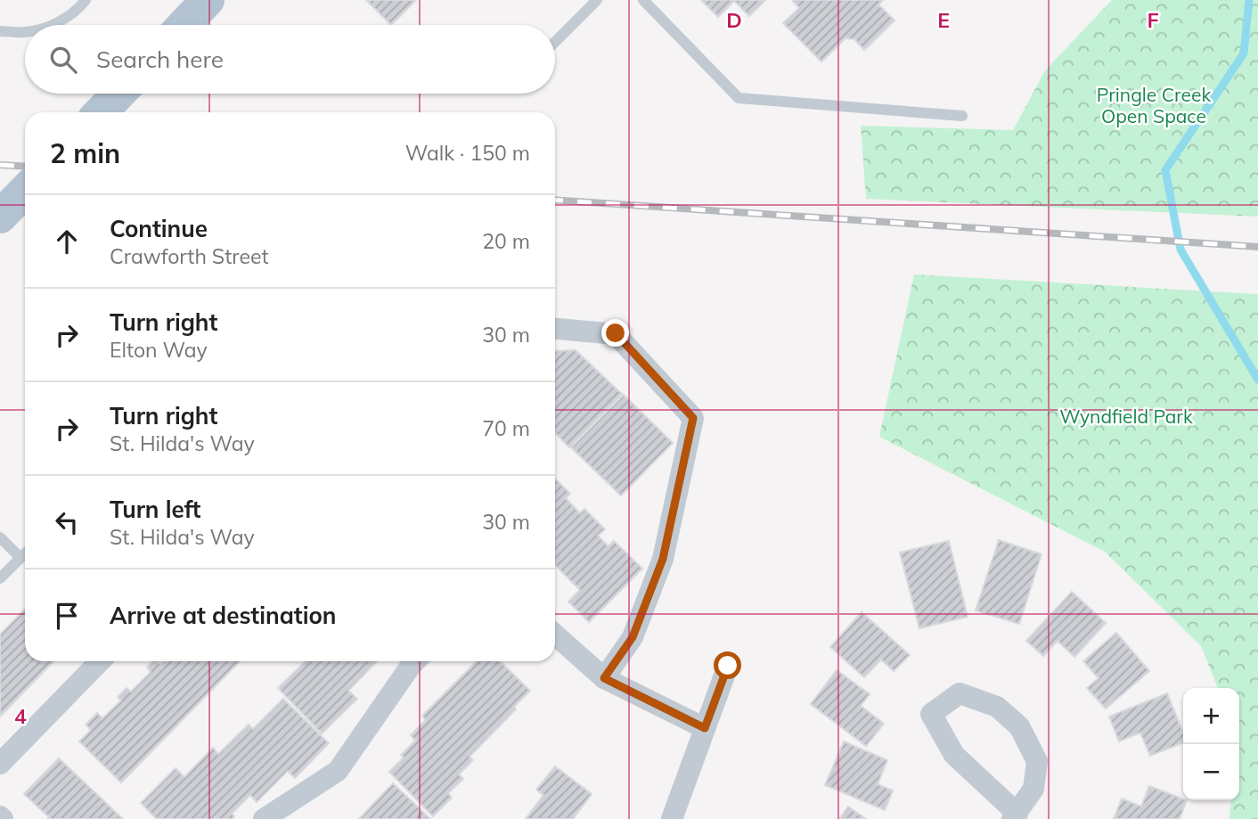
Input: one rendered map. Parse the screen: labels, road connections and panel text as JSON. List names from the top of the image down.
{
  "parks": ["Pringle Creek Open Space", "Wyndfield Park"],
  "page": {
    "search": "Search here",
    "heading": ["2 min", "Walk · 150 m"],
    "list": [
      ["Continue", "Crawforth Street", "20 m"],
      ["Turn right", "Elton Way", "30 m"],
      ["Turn right", "St. Hilda's Way", "70 m"],
      ["Turn left", "St. Hilda's Way", "30 m"],
      "Arrive at destination"
    ],
    "map_buttons": ["+", "−"]
  },
  "grid": {
    "columns": ["D", "E", "F"],
    "rows": ["4"]
  }
}
